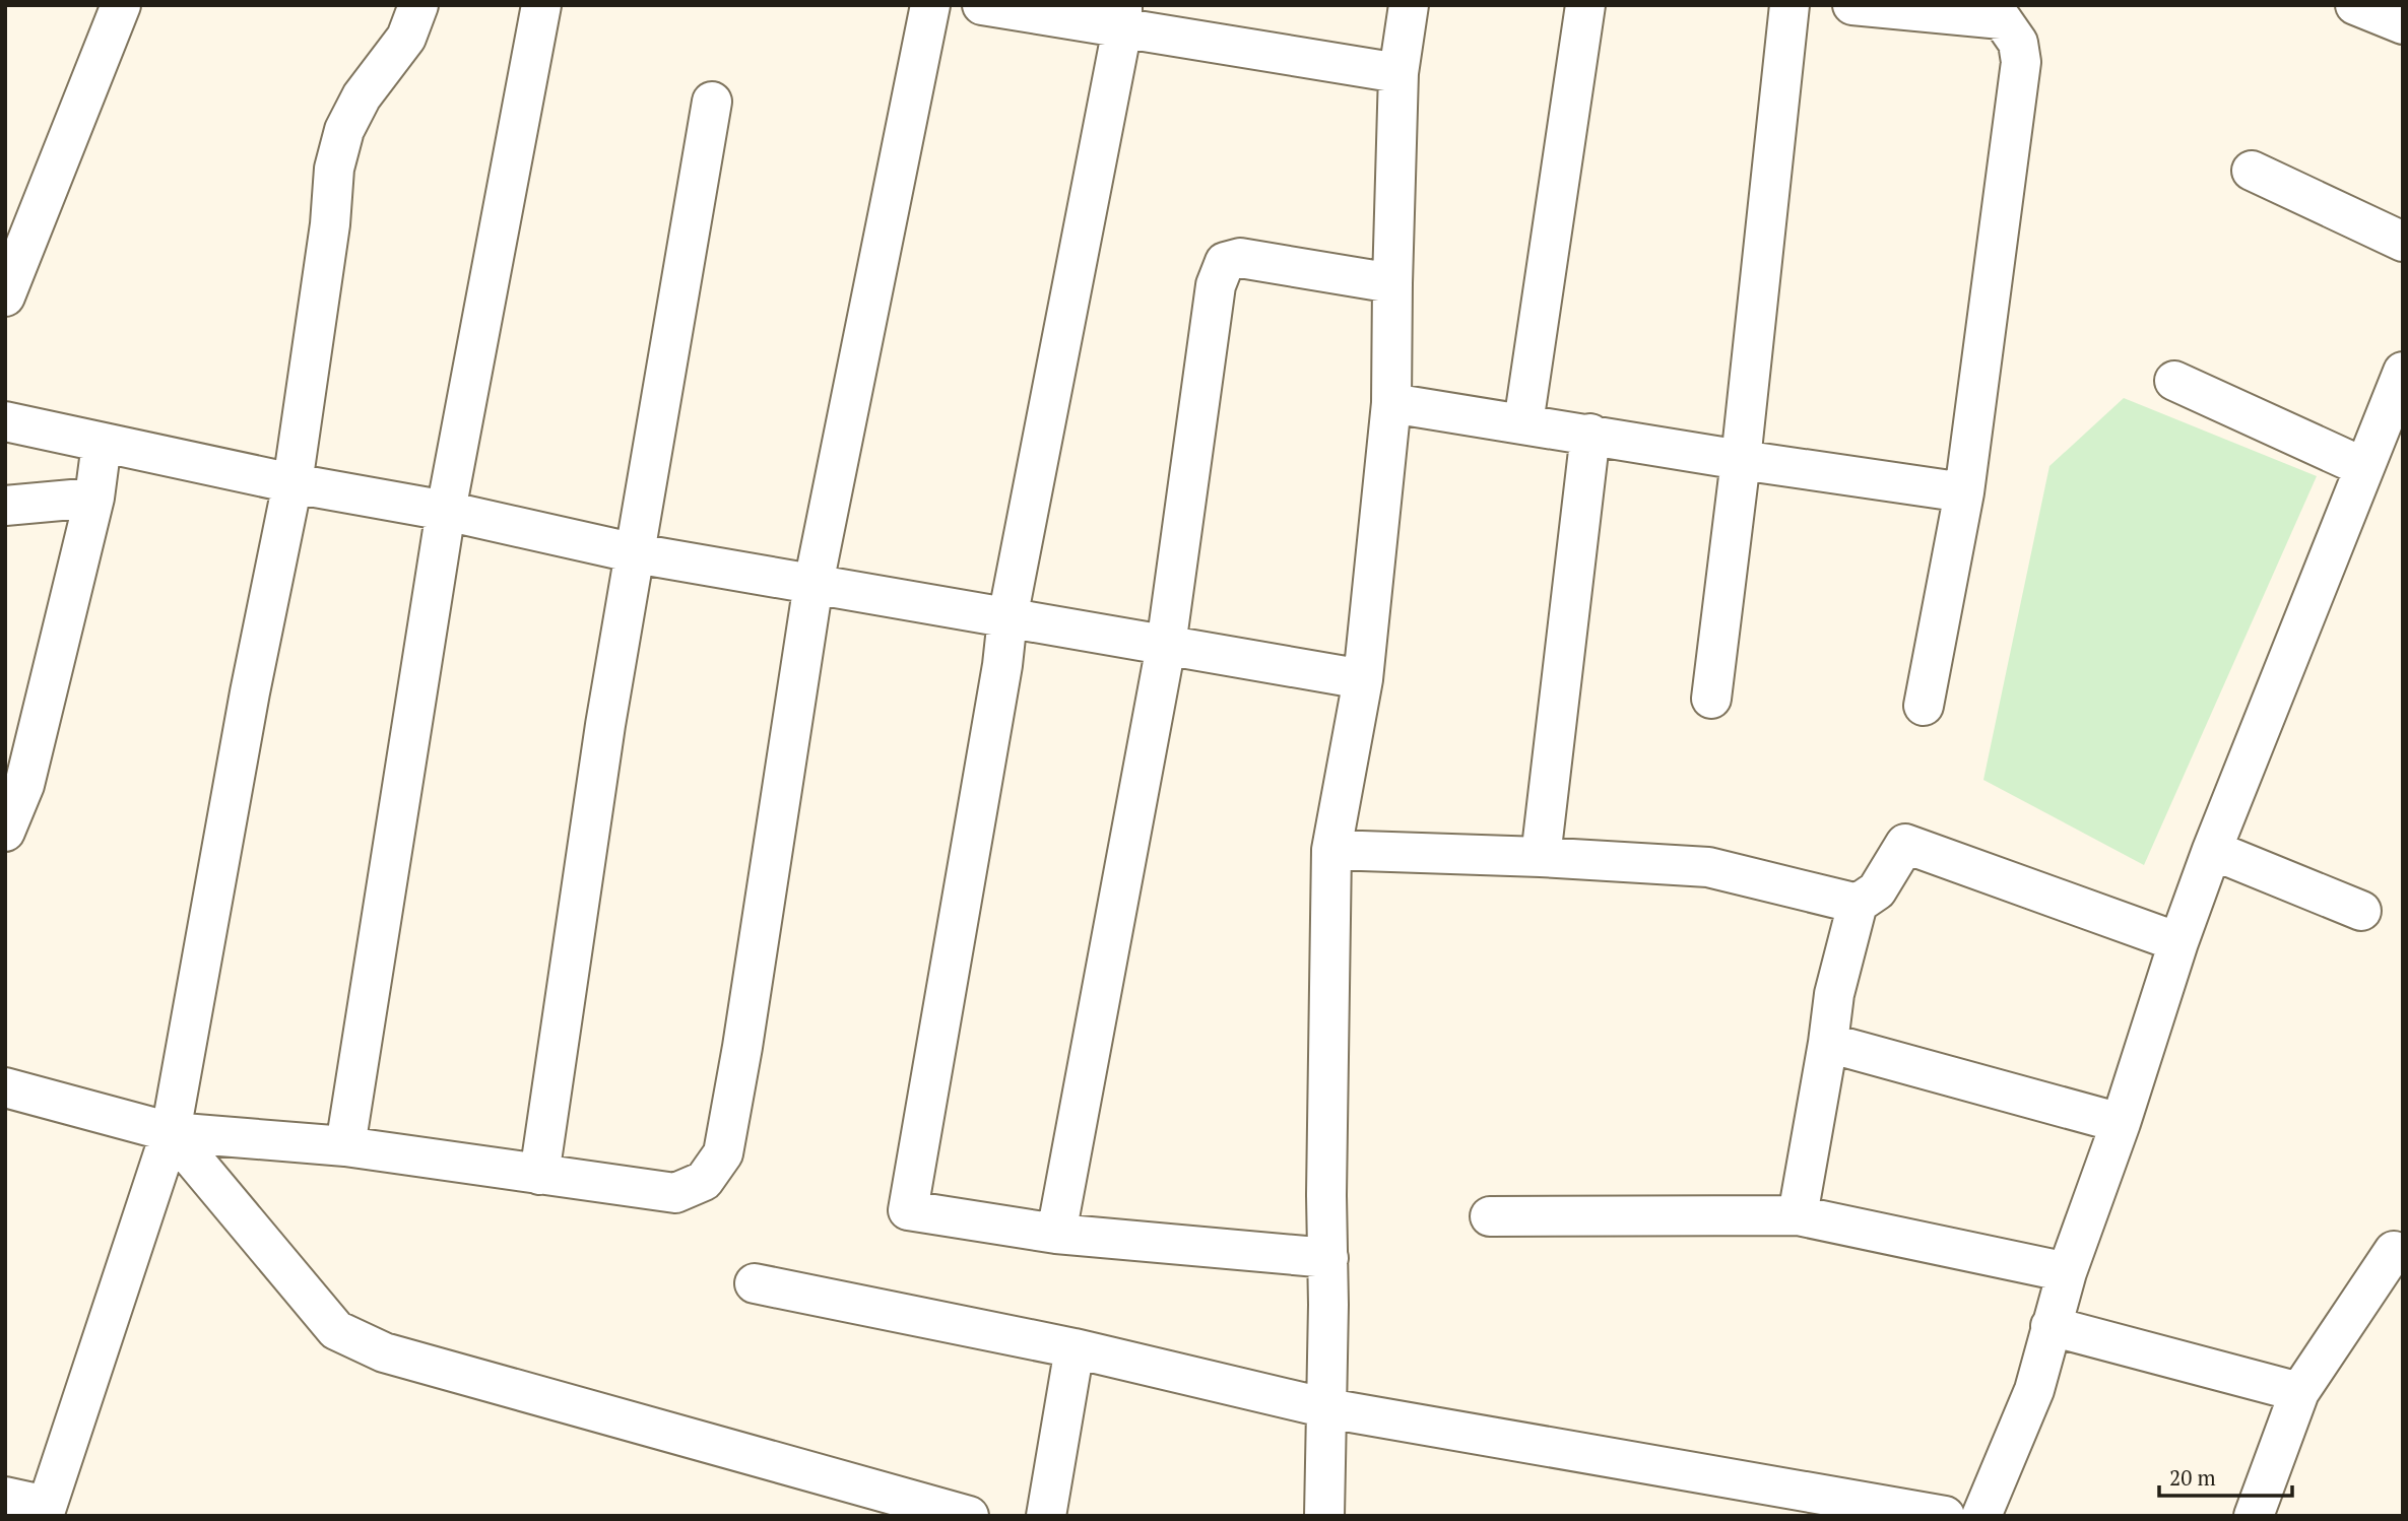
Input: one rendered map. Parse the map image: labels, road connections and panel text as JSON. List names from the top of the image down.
{
  "scale_bar": "20 m"
}
